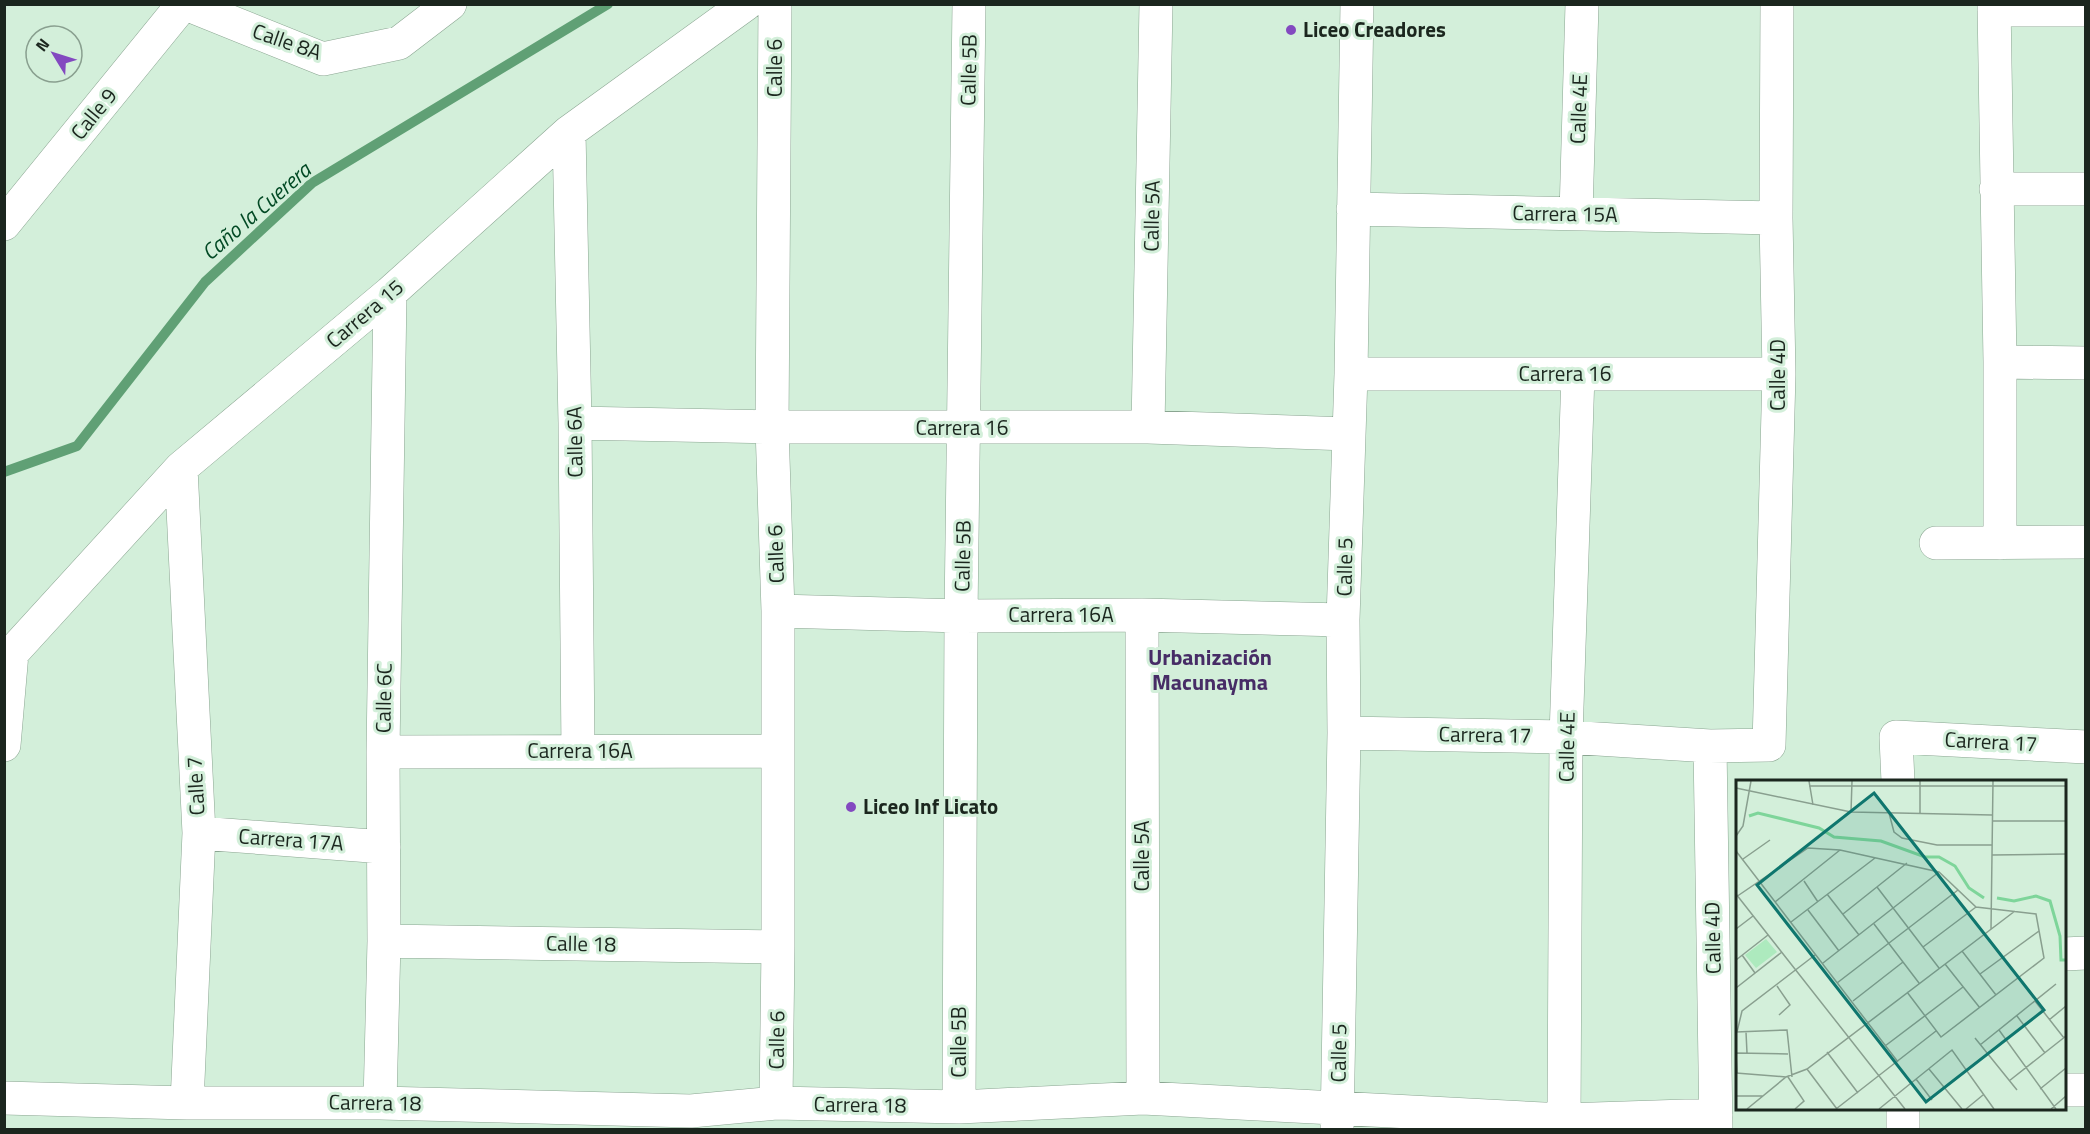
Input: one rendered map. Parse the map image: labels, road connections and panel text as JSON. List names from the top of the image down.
{
  "streets": {
    "street": [
      "Calle 8A",
      "Calle 6",
      "Calle 5B",
      "Calle 4E",
      "Calle 9",
      "Carrera 15A",
      "Calle 5A",
      "Carrera 15",
      "Carrera 16",
      "Calle 4D",
      "Calle 6A",
      "Calle 5",
      "Carrera 16A",
      "Calle 6C",
      "Carrera 17",
      "Calle 7",
      "Carrera 17A",
      "Calle 18",
      "Carrera 18"
    ]
  },
  "crossings": [
    ["Calle 8A", "Calle 9"],
    ["Calle 6", "Carrera 16"],
    ["Calle 6", "Carrera 16A"],
    ["Calle 6", "Calle 18"],
    ["Calle 6", "Carrera 18"],
    ["Calle 5B", "Carrera 16"],
    ["Calle 5B", "Carrera 16A"],
    ["Calle 5B", "Carrera 18"],
    ["Calle 4E", "Carrera 15A"],
    ["Calle 4E", "Carrera 16"],
    ["Calle 4E", "Carrera 17"],
    ["Calle 4E", "Carrera 18"],
    ["Carrera 15A", "Calle 4D"],
    ["Carrera 15A", "Calle 5"],
    ["Calle 5A", "Carrera 16"],
    ["Calle 5A", "Carrera 16A"],
    ["Calle 5A", "Carrera 18"],
    ["Carrera 15", "Calle 6A"],
    ["Carrera 15", "Calle 6C"],
    ["Carrera 15", "Calle 7"],
    ["Carrera 16", "Calle 4D"],
    ["Carrera 16", "Calle 6A"],
    ["Carrera 16", "Calle 5"],
    ["Calle 4D", "Carrera 17"],
    ["Calle 4D", "Carrera 18"],
    ["Calle 6A", "Carrera 16A"],
    ["Calle 5", "Carrera 16A"],
    ["Calle 5", "Carrera 17"],
    ["Calle 5", "Carrera 18"],
    ["Carrera 16A", "Calle 6C"],
    ["Calle 6C", "Carrera 17A"],
    ["Calle 6C", "Calle 18"],
    ["Calle 6C", "Carrera 18"],
    ["Calle 7", "Carrera 17A"],
    ["Calle 7", "Carrera 18"]
  ],
  "districts": ["Urbanización Macunayma"],
  "water": ["Caño la Cuerera"],
  "places": ["Liceo Creadores", "Liceo Inf Licato"],
  "north": "top left"
}
